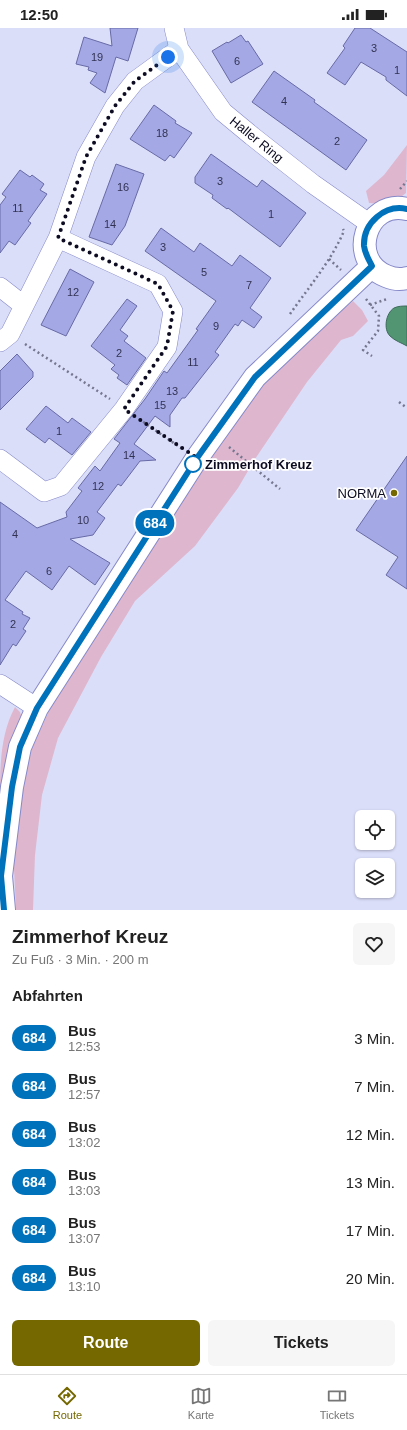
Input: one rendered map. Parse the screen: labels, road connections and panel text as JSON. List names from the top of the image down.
{
  "streets": {
    "street": ["Haller Ring"]
  },
  "places": ["Zimmerhof Kreuz", "NORMA"],
  "lines": ["bus line 684"],
  "house_numbers": [
    "3",
    "19",
    "6",
    "1",
    "4",
    "18",
    "2",
    "3",
    "16",
    "11",
    "1",
    "14",
    "3",
    "5",
    "7",
    "12",
    "9",
    "2",
    "11",
    "13",
    "15",
    "1",
    "14",
    "12",
    "10",
    "4",
    "6",
    "2"
  ],
  "page": {
    "status": "12:50",
    "on_map": "684",
    "heading": [
      ["Zimmerhof Kreuz", "Zu Fuß · 3 Min. · 200 m"],
      "Abfahrten"
    ],
    "list": [
      {
        "mark": "684",
        "name": "Bus",
        "note": "12:53",
        "value": "3 Min."
      },
      {
        "mark": "684",
        "name": "Bus",
        "note": "12:57",
        "value": "7 Min."
      },
      {
        "mark": "684",
        "name": "Bus",
        "note": "13:02",
        "value": "12 Min."
      },
      {
        "mark": "684",
        "name": "Bus",
        "note": "13:03",
        "value": "13 Min."
      },
      {
        "mark": "684",
        "name": "Bus",
        "note": "13:07",
        "value": "17 Min."
      },
      {
        "mark": "684",
        "name": "Bus",
        "note": "13:10",
        "value": "20 Min."
      }
    ],
    "buttons": ["Route", "Tickets"],
    "tabs": ["Route", "Karte", "Tickets"]
  }
}
